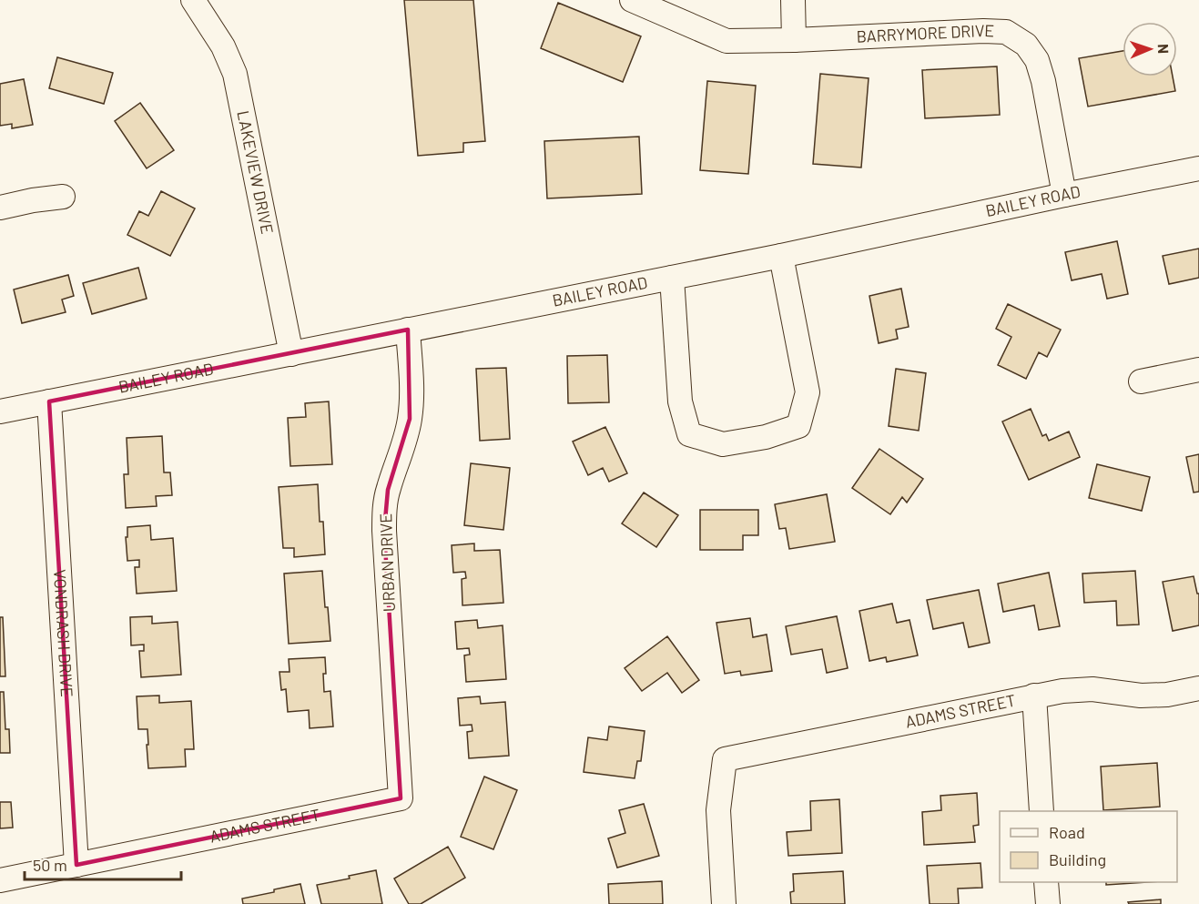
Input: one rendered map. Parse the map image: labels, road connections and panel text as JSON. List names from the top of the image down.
{
  "streets": {
    "street": [
      "BARRYMORE DRIVE",
      "LAKEVIEW DRIVE",
      "BAILEY ROAD",
      "URBAN DRIVE",
      "VONDRASH DRIVE",
      "ADAMS STREET"
    ]
  },
  "crossings": [
    ["BARRYMORE DRIVE", "BAILEY ROAD"],
    ["LAKEVIEW DRIVE", "BAILEY ROAD"],
    ["BAILEY ROAD", "URBAN DRIVE"],
    ["BAILEY ROAD", "VONDRASH DRIVE"],
    ["URBAN DRIVE", "ADAMS STREET"],
    ["VONDRASH DRIVE", "ADAMS STREET"]
  ],
  "legend": ["Road", "Building"],
  "scale_bar": "50 m",
  "north": "right"
}
